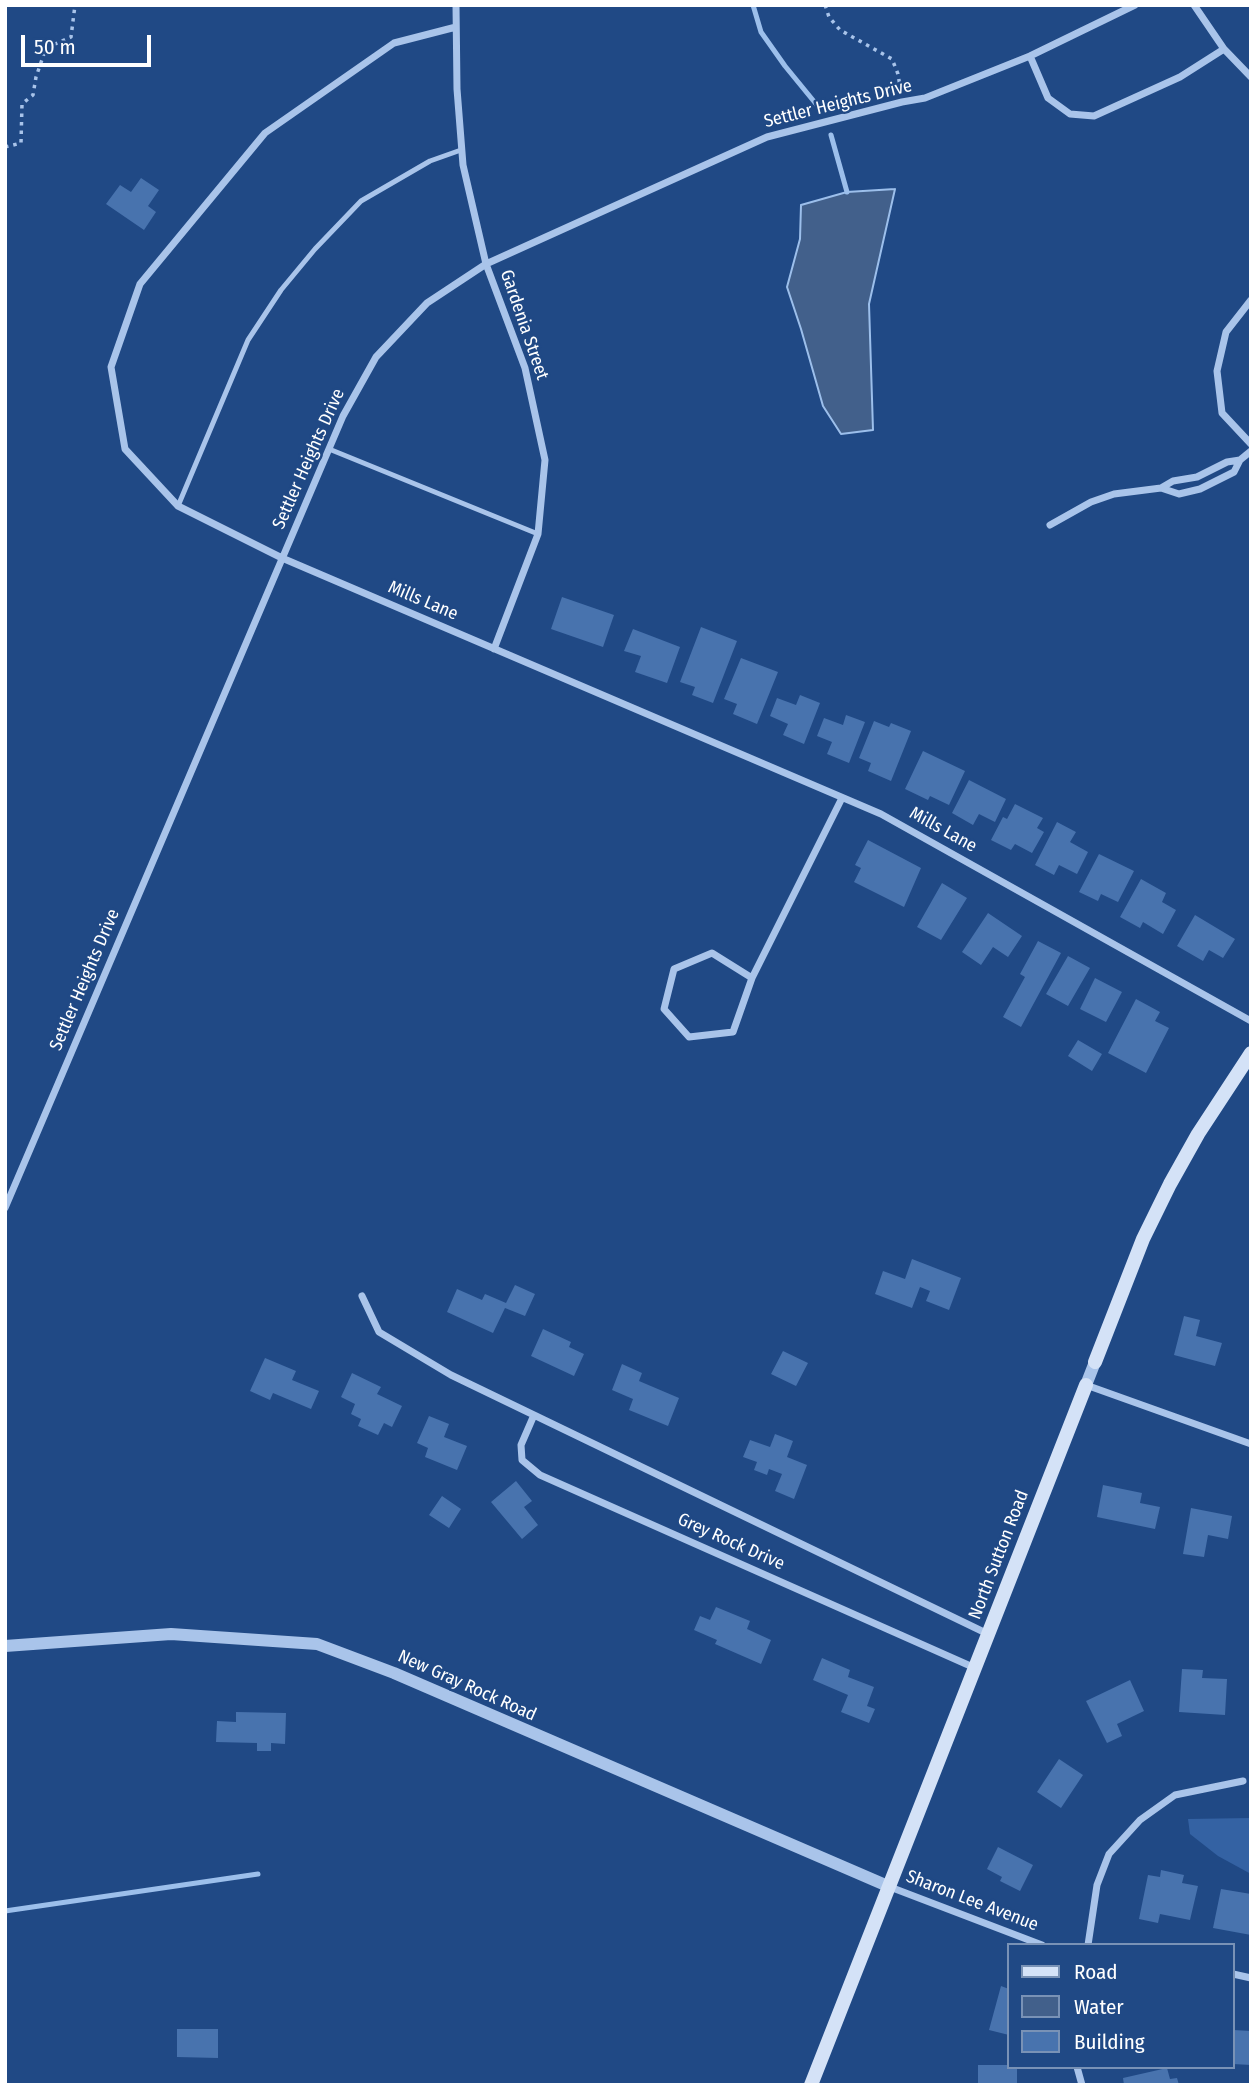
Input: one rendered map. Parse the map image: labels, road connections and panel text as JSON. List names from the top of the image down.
{
  "streets": {
    "main road": ["North Sutton Road"],
    "street": [
      "Settler Heights Drive",
      "Gardenia Street",
      "Mills Lane",
      "Grey Rock Drive",
      "New Gray Rock Road",
      "Sharon Lee Avenue"
    ]
  },
  "crossings": [
    ["Settler Heights Drive", "Gardenia Street"],
    ["Settler Heights Drive", "Mills Lane"],
    ["Gardenia Street", "Mills Lane"],
    ["Grey Rock Drive", "North Sutton Road"],
    ["North Sutton Road", "New Gray Rock Road"],
    ["North Sutton Road", "Sharon Lee Avenue"],
    ["New Gray Rock Road", "Sharon Lee Avenue"]
  ],
  "legend": ["Road", "Water", "Building"],
  "scale_bar": "50 m"
}
